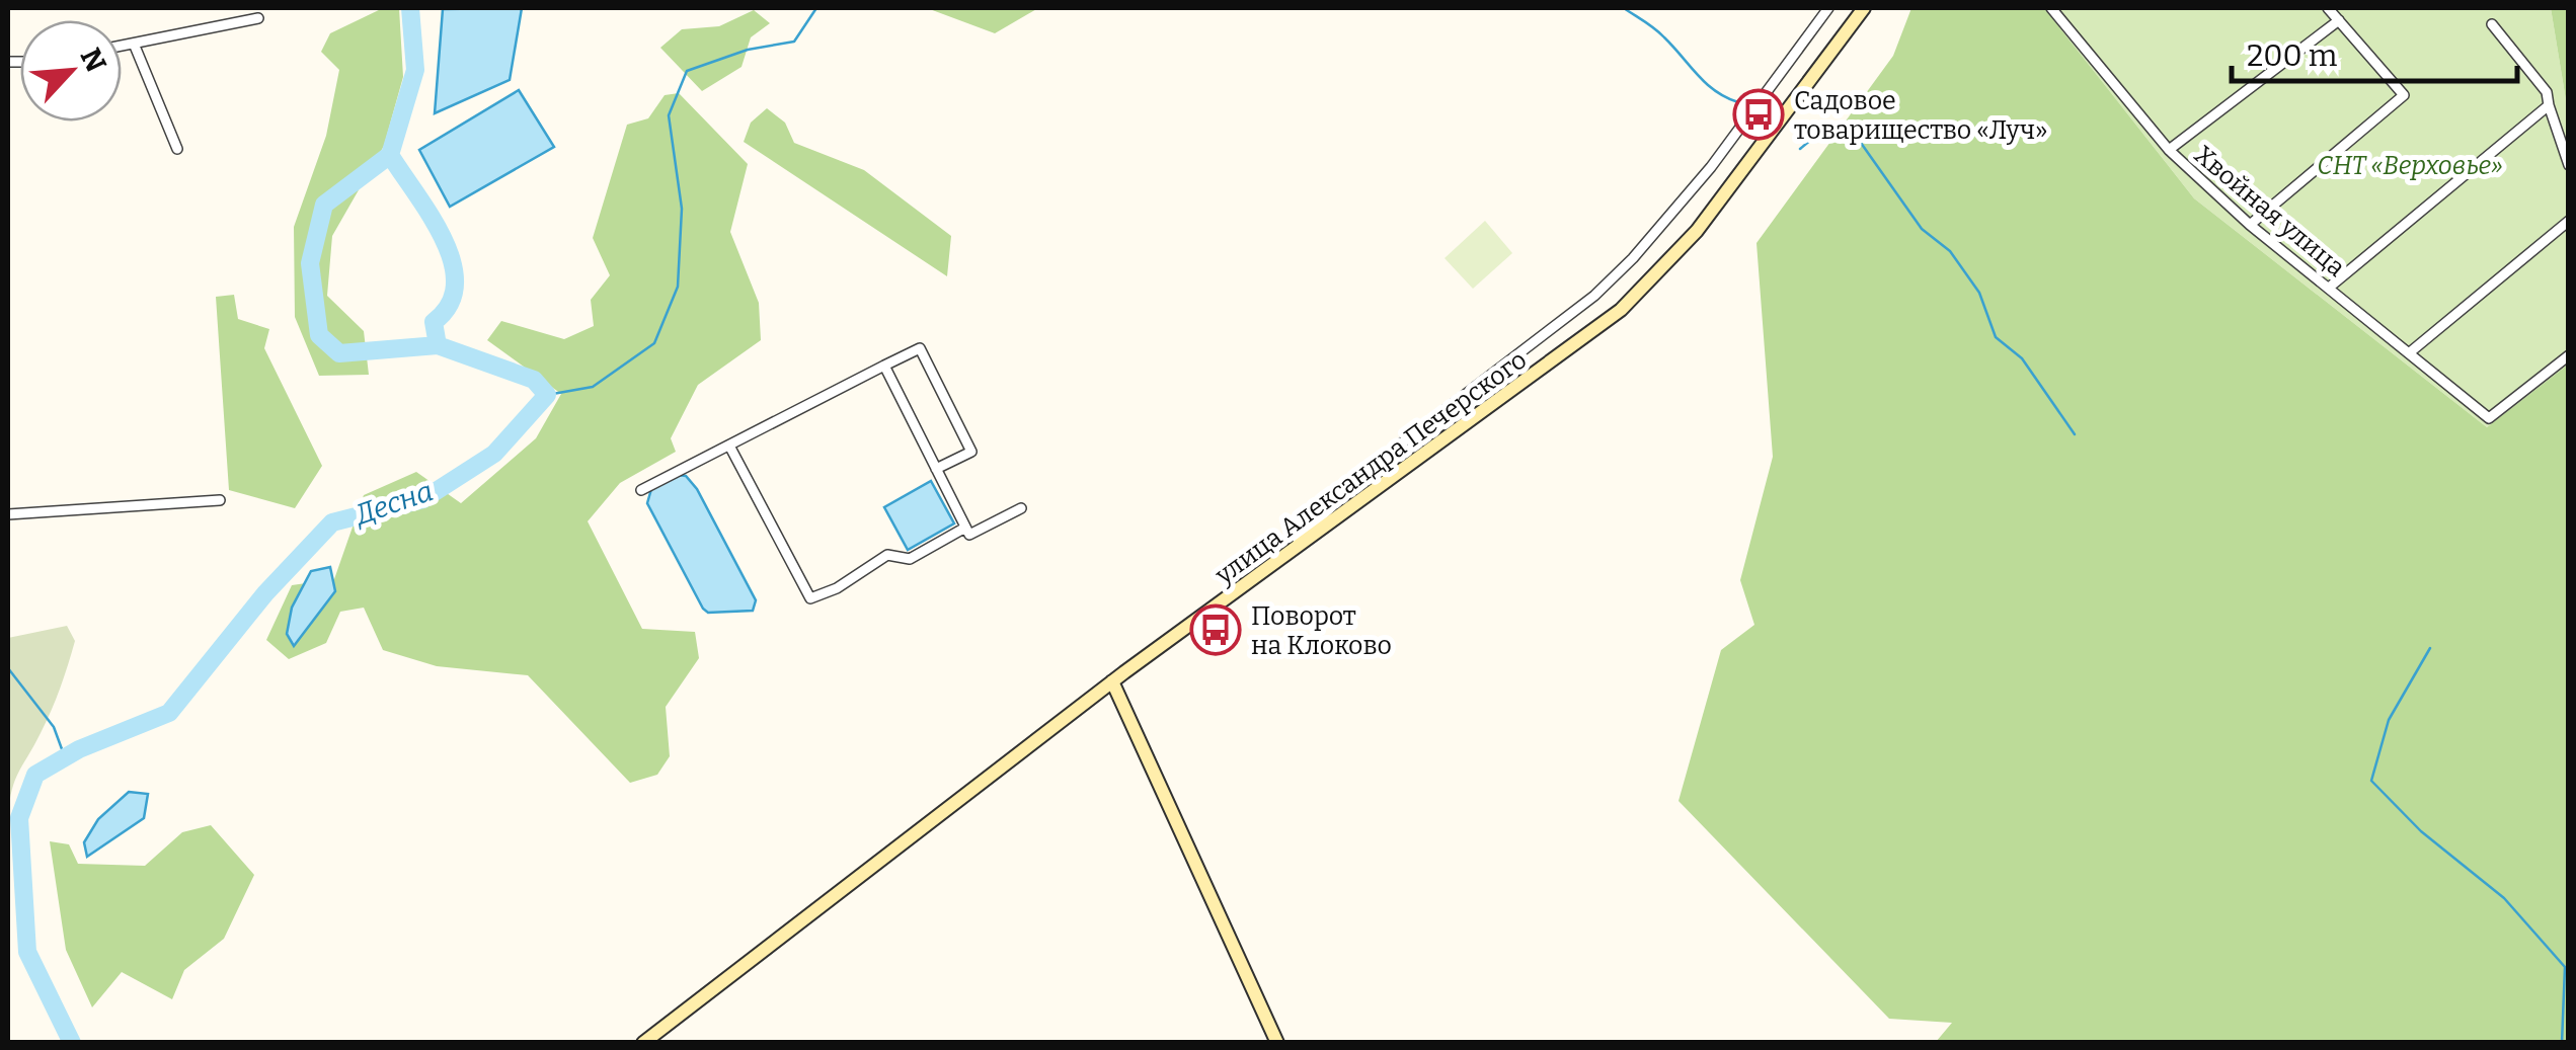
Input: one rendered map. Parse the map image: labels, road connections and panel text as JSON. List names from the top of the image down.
{
  "streets": {
    "main road": ["улица Александра Печерского"],
    "street": ["Хвойная улица"]
  },
  "water": ["Десна"],
  "parks": ["СНТ «Верховье»"],
  "places": {
    "bus stop": ["Садовое товарищество «Луч»", "Поворот на Клоково"]
  },
  "scale_bar": "200 m",
  "north": "top right"
}
